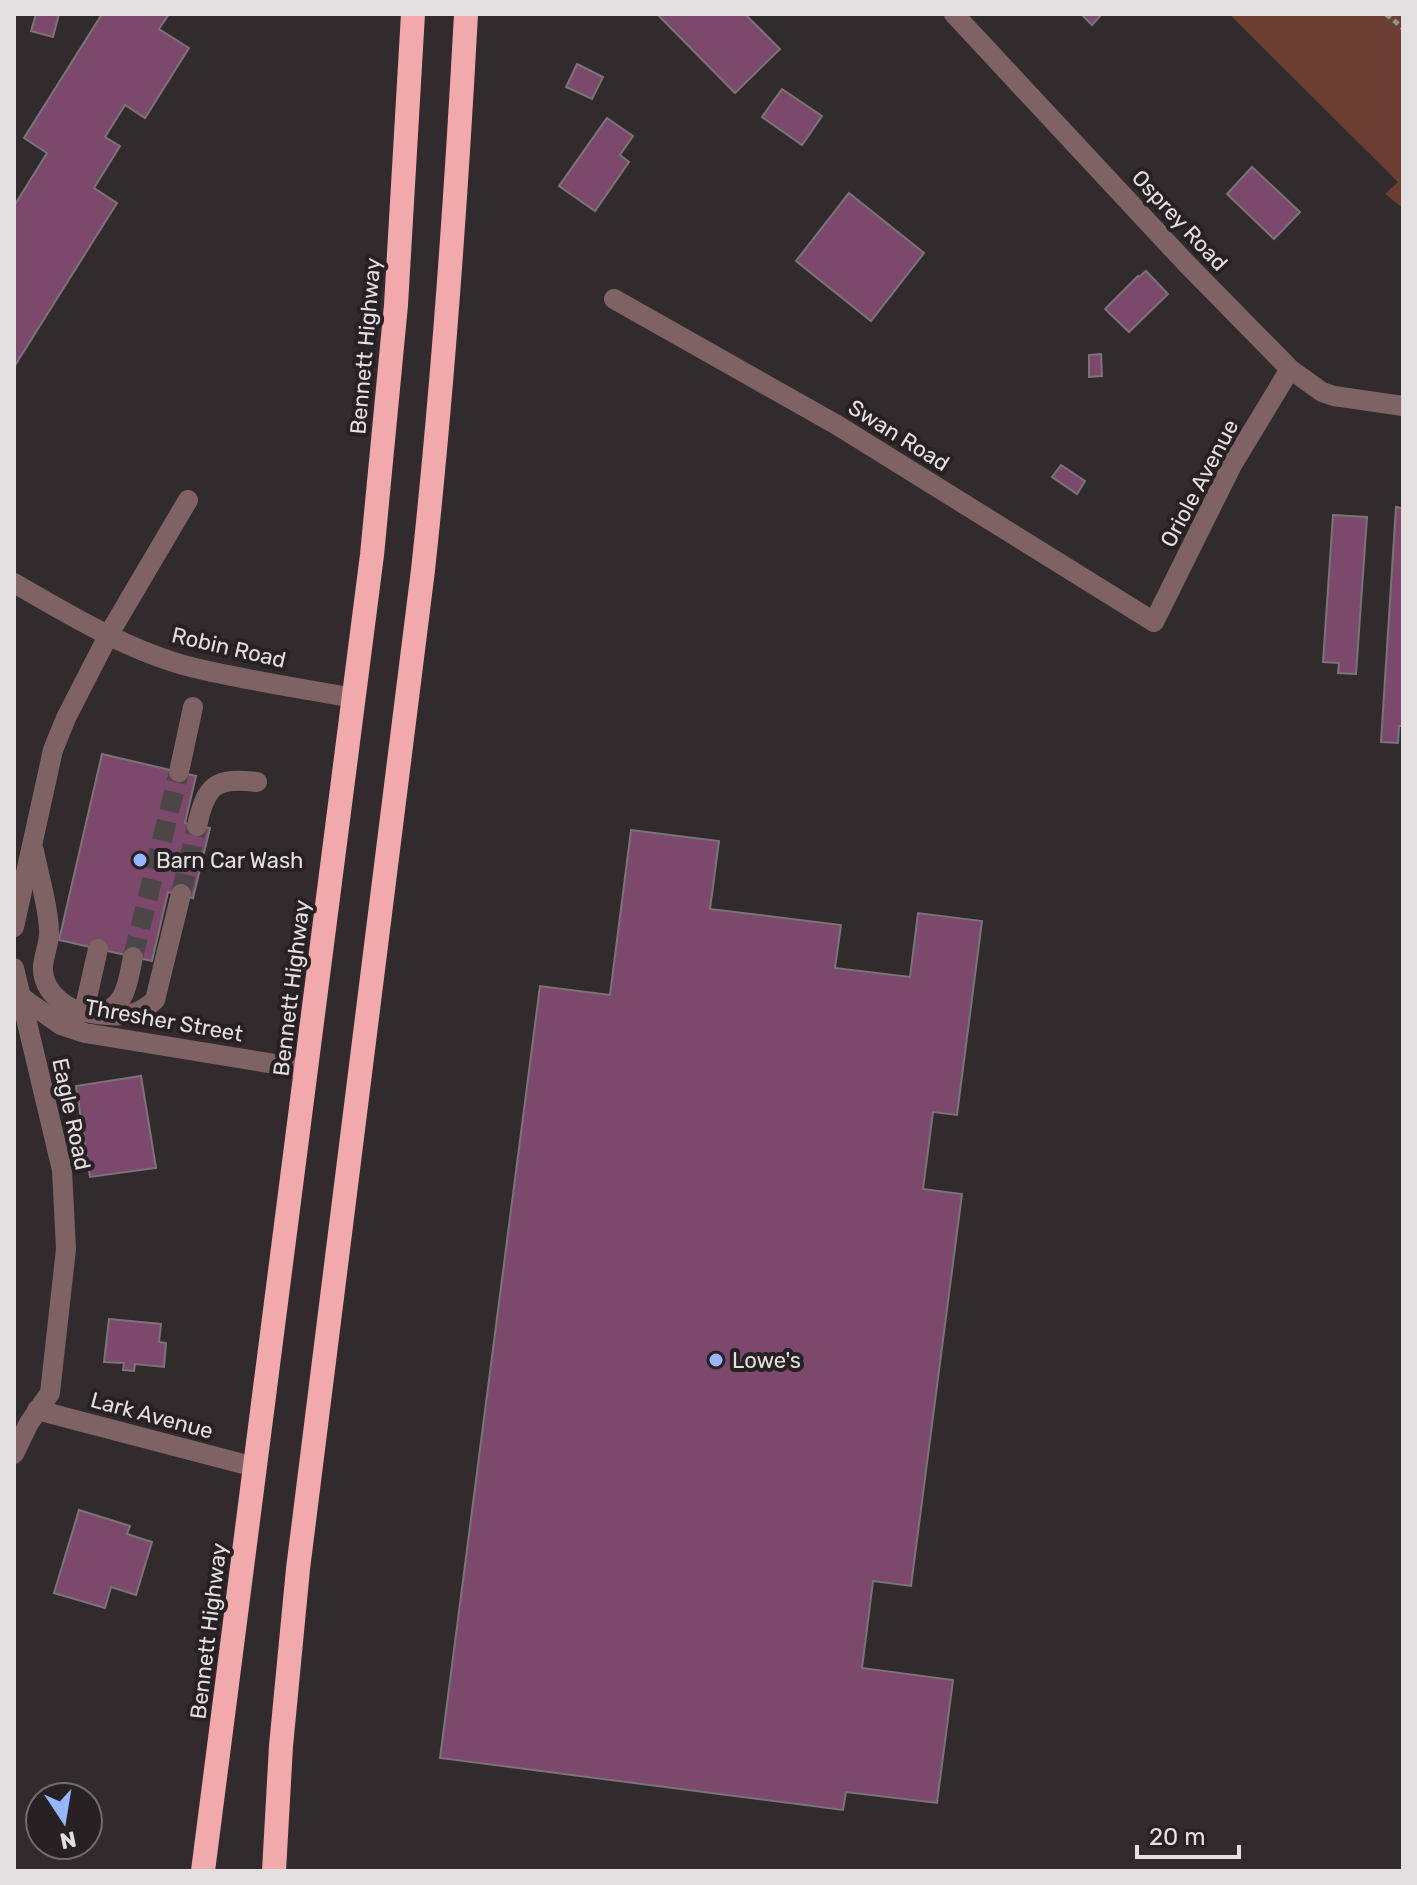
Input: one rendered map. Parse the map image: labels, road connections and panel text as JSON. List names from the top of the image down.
{
  "streets": {
    "highway": ["Bennett Highway"],
    "street": [
      "Osprey Road",
      "Swan Road",
      "Oriole Avenue",
      "Robin Road",
      "Thresher Street",
      "Eagle Road",
      "Lark Avenue"
    ]
  },
  "crossings": [
    ["Osprey Road", "Oriole Avenue"],
    ["Bennett Highway", "Robin Road"],
    ["Bennett Highway", "Thresher Street"],
    ["Bennett Highway", "Lark Avenue"],
    ["Swan Road", "Oriole Avenue"],
    ["Thresher Street", "Eagle Road"],
    ["Eagle Road", "Lark Avenue"]
  ],
  "places": ["Barn Car Wash", "Lowe's"],
  "scale_bar": "20 m",
  "north": "bottom"
}
